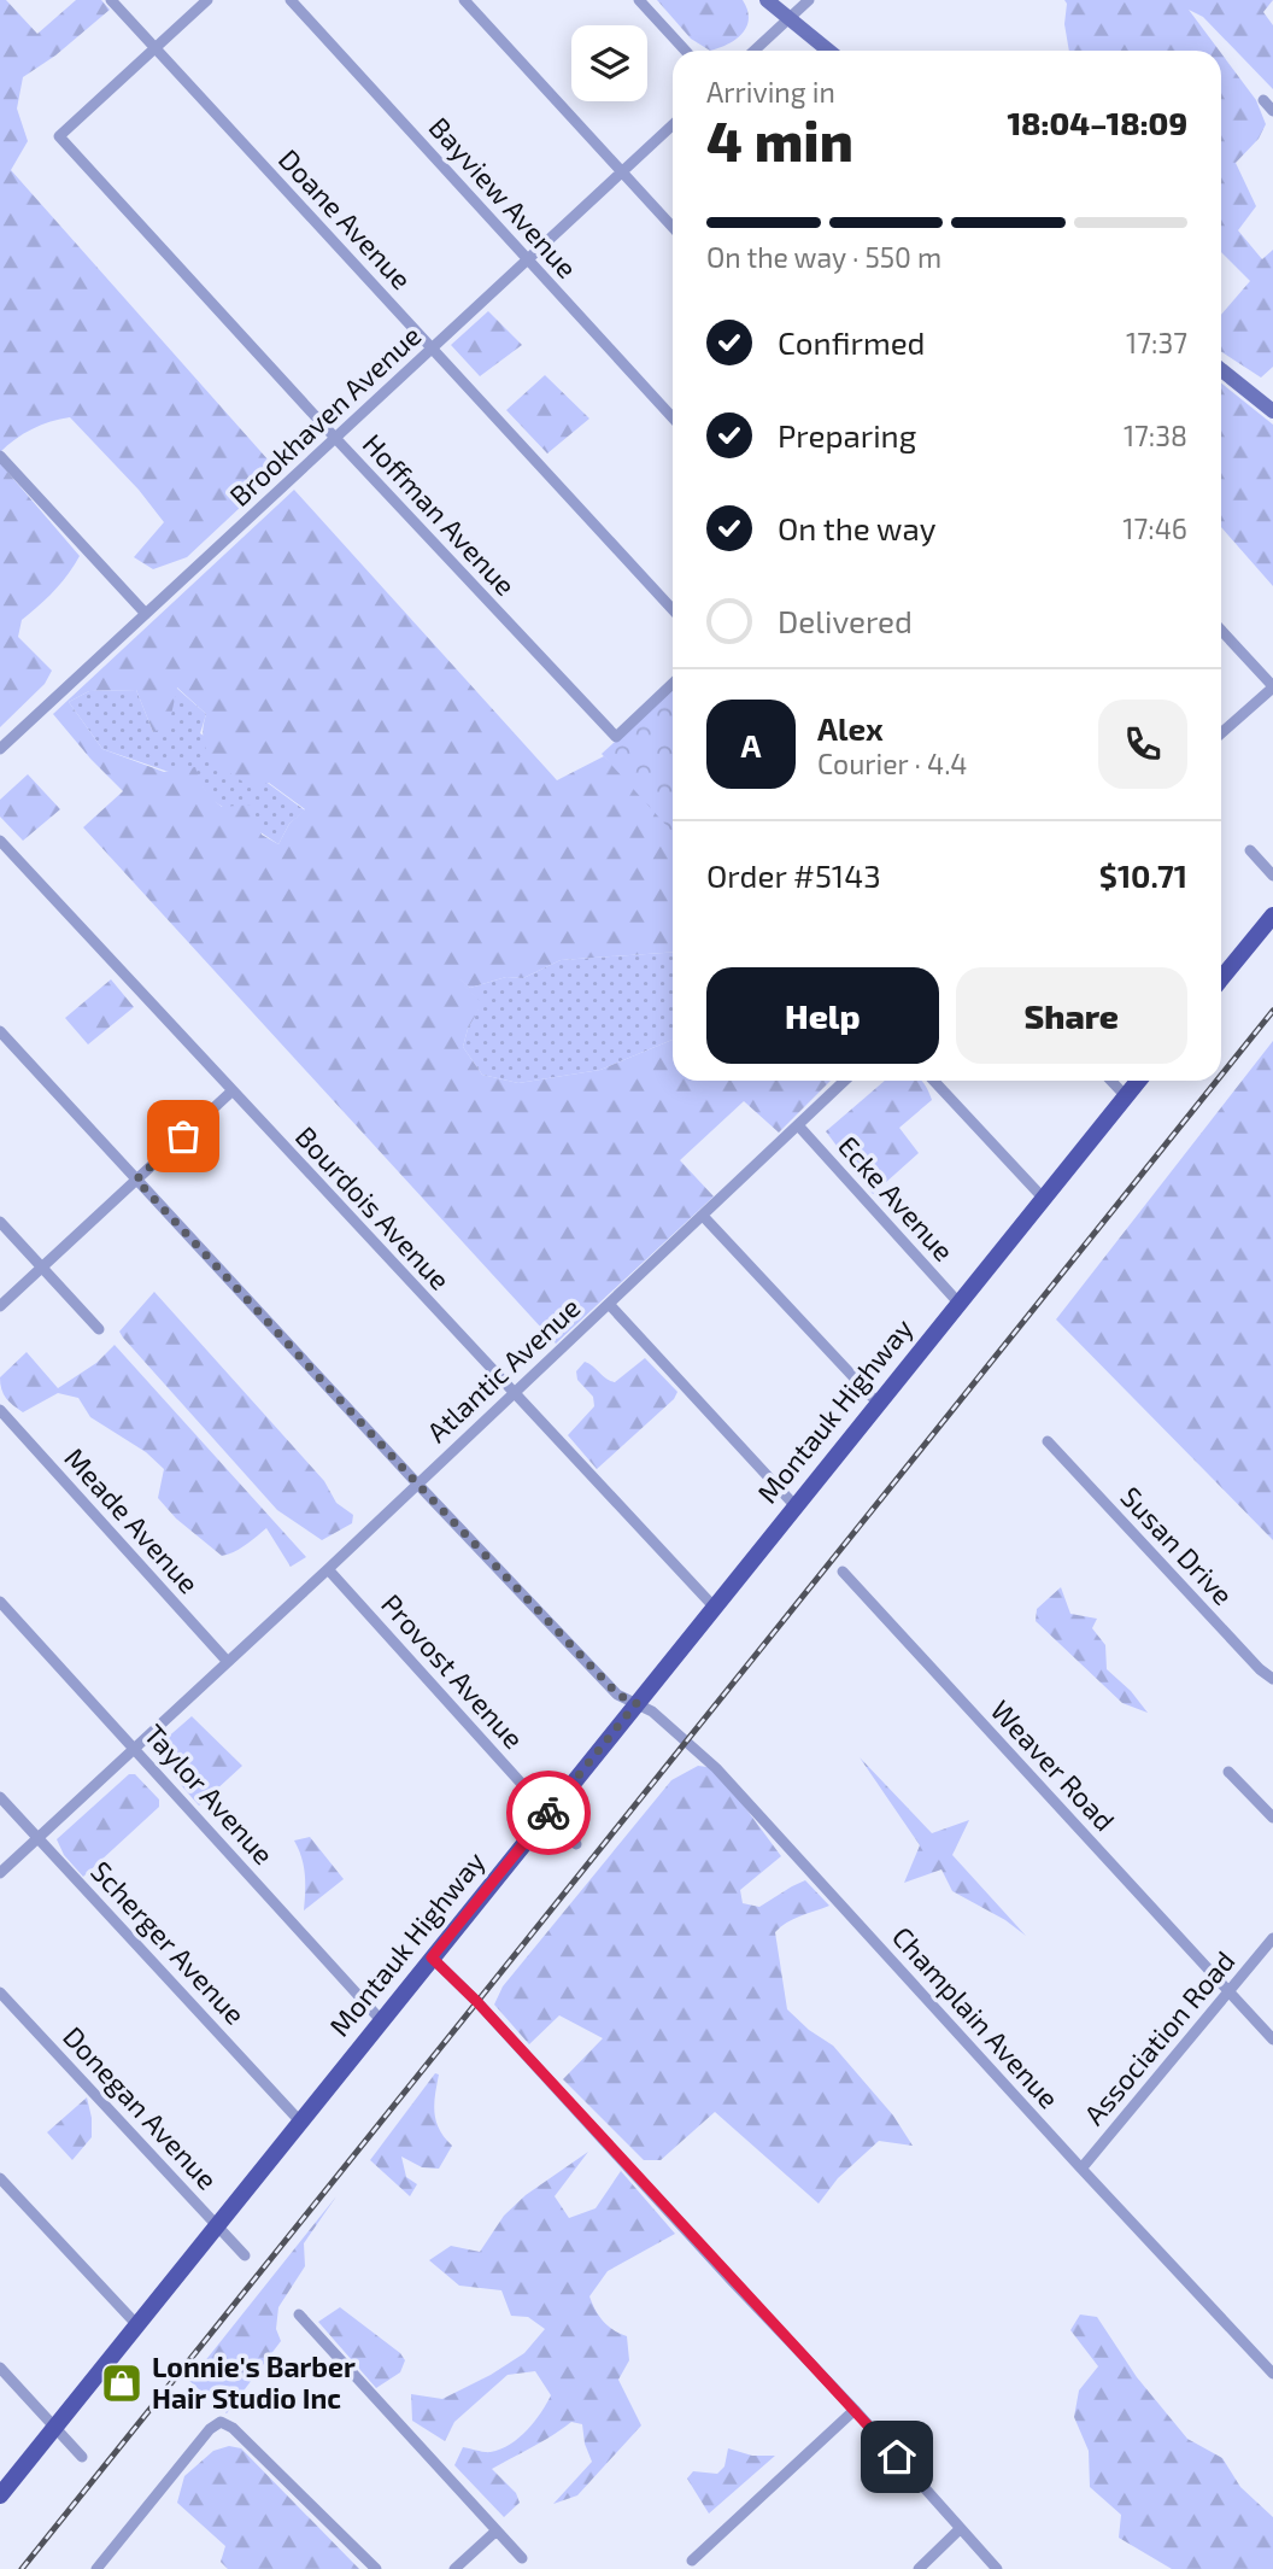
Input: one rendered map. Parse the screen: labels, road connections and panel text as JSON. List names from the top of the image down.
{
  "streets": {
    "main road": ["Montauk Highway"],
    "street": [
      "Bayview Avenue",
      "Doane Avenue",
      "Brookhaven Avenue",
      "Hoffman Avenue",
      "Ecke Avenue",
      "Bourdois Avenue",
      "Atlantic Avenue",
      "Meade Avenue",
      "Susan Drive",
      "Provost Avenue",
      "Weaver Road",
      "Taylor Avenue",
      "Scherger Avenue",
      "Champlain Avenue",
      "Association Road",
      "Donegan Avenue"
    ]
  },
  "crossings": [
    ["Bayview Avenue", "Brookhaven Avenue"],
    ["Doane Avenue", "Brookhaven Avenue"],
    ["Doane Avenue", "Hoffman Avenue"],
    ["Brookhaven Avenue", "Hoffman Avenue"],
    ["Ecke Avenue", "Atlantic Avenue"],
    ["Ecke Avenue", "Montauk Highway"],
    ["Bourdois Avenue", "Atlantic Avenue"],
    ["Bourdois Avenue", "Montauk Highway"],
    ["Atlantic Avenue", "Meade Avenue"],
    ["Atlantic Avenue", "Provost Avenue"],
    ["Atlantic Avenue", "Taylor Avenue"],
    ["Atlantic Avenue", "Scherger Avenue"],
    ["Atlantic Avenue", "Champlain Avenue"],
    ["Montauk Highway", "Provost Avenue"],
    ["Montauk Highway", "Taylor Avenue"],
    ["Montauk Highway", "Scherger Avenue"],
    ["Montauk Highway", "Champlain Avenue"],
    ["Montauk Highway", "Donegan Avenue"],
    ["Weaver Road", "Association Road"],
    ["Champlain Avenue", "Association Road"]
  ],
  "places": {
    "shop": ["Lonnie's Barber Hair Studio Inc"]
  },
  "page": {
    "heading": ["4 min", "Arriving in", "18:04–18:09"],
    "panel": [
      "Alex",
      "Courier · 4.4",
      "Order #5143",
      "$10.71"
    ],
    "bar": "On the way · 550 m",
    "list": [
      ["Confirmed", "17:37"],
      ["Preparing", "17:38"],
      ["On the way", "17:46"],
      "Delivered"
    ],
    "round": "A",
    "buttons": ["Help", "Share"]
  }
}
